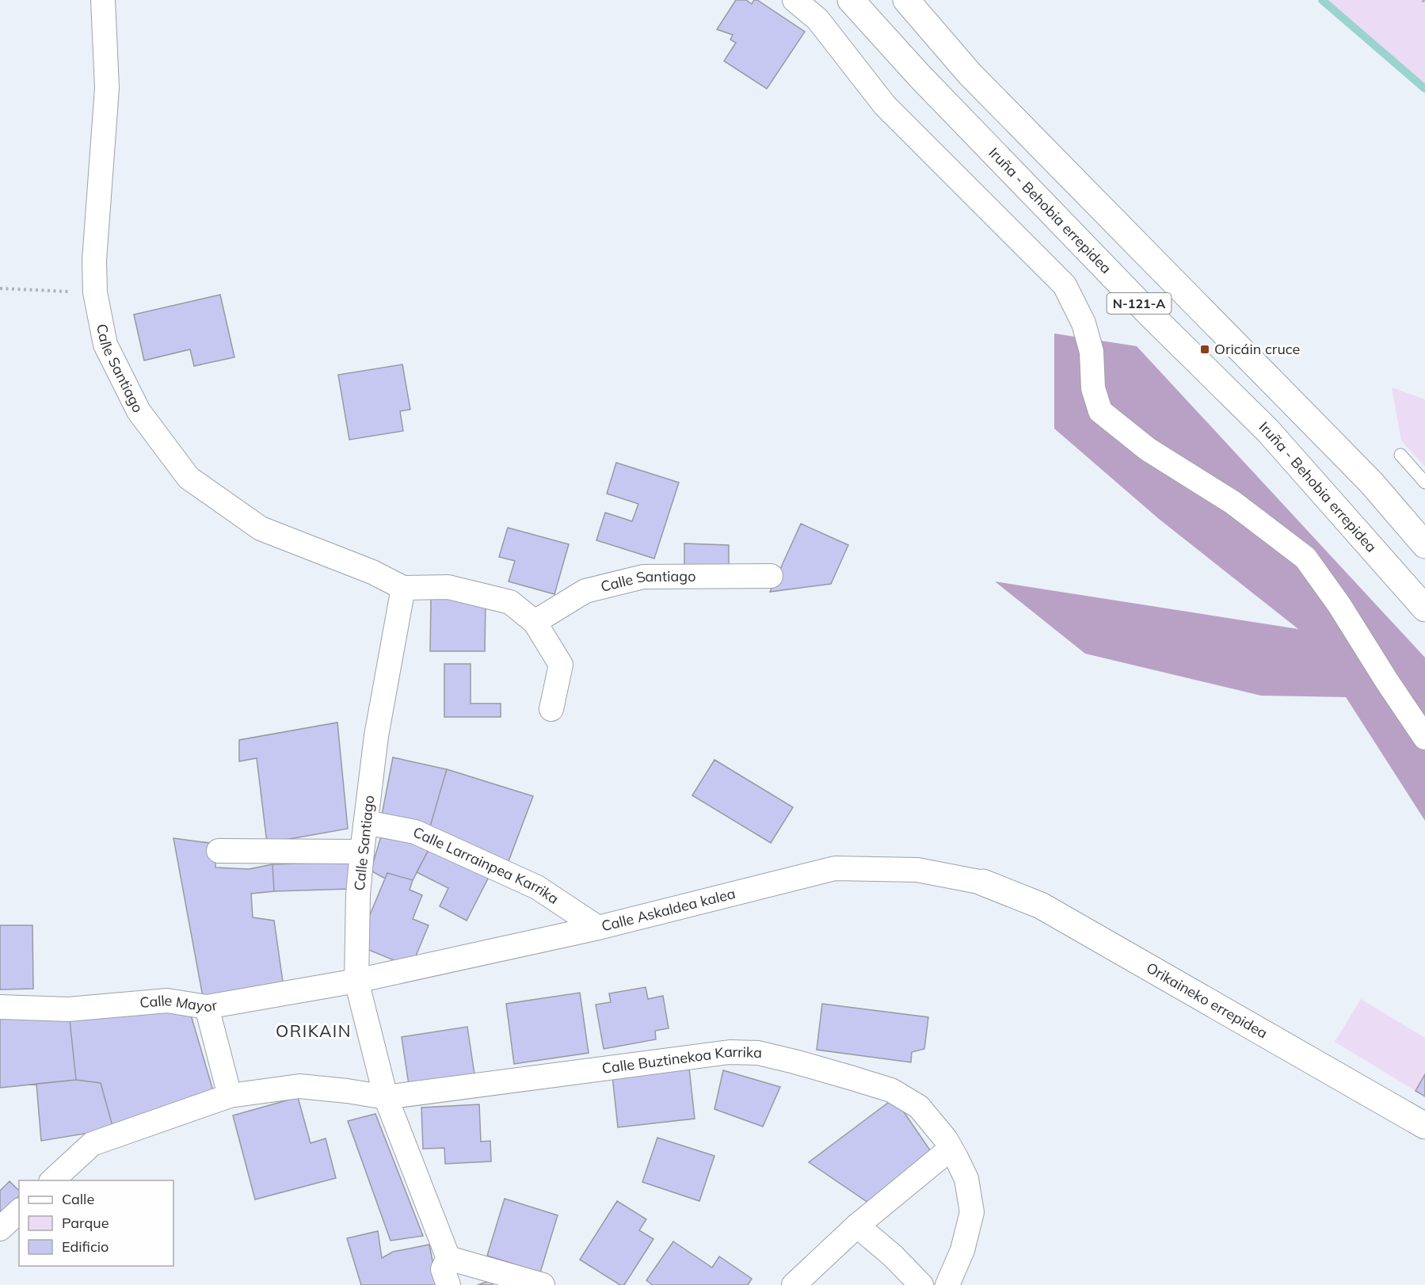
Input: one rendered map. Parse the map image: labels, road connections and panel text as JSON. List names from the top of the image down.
{
  "streets": {
    "main road": ["Iruña - Behobia errepidea", "N-121-A", "Orikaineko errepidea"],
    "street": [
      "Calle Santiago",
      "Calle Larrainpea Karrika",
      "Calle Askaldea kalea",
      "Calle Mayor",
      "Calle Buztinekoa Karrika"
    ]
  },
  "crossings": [
    ["Calle Santiago", "Calle Larrainpea Karrika"],
    ["Calle Santiago", "Calle Askaldea kalea"],
    ["Calle Santiago", "Calle Mayor"],
    ["Calle Santiago", "Calle Buztinekoa Karrika"],
    ["Calle Larrainpea Karrika", "Calle Askaldea kalea"],
    ["Calle Askaldea kalea", "Orikaineko errepidea"],
    ["Calle Askaldea kalea", "Calle Mayor"]
  ],
  "districts": ["ORIKAIN"],
  "places": {
    "transit": ["Oricáin cruce"]
  },
  "legend": ["Calle", "Parque", "Edificio"]
}
